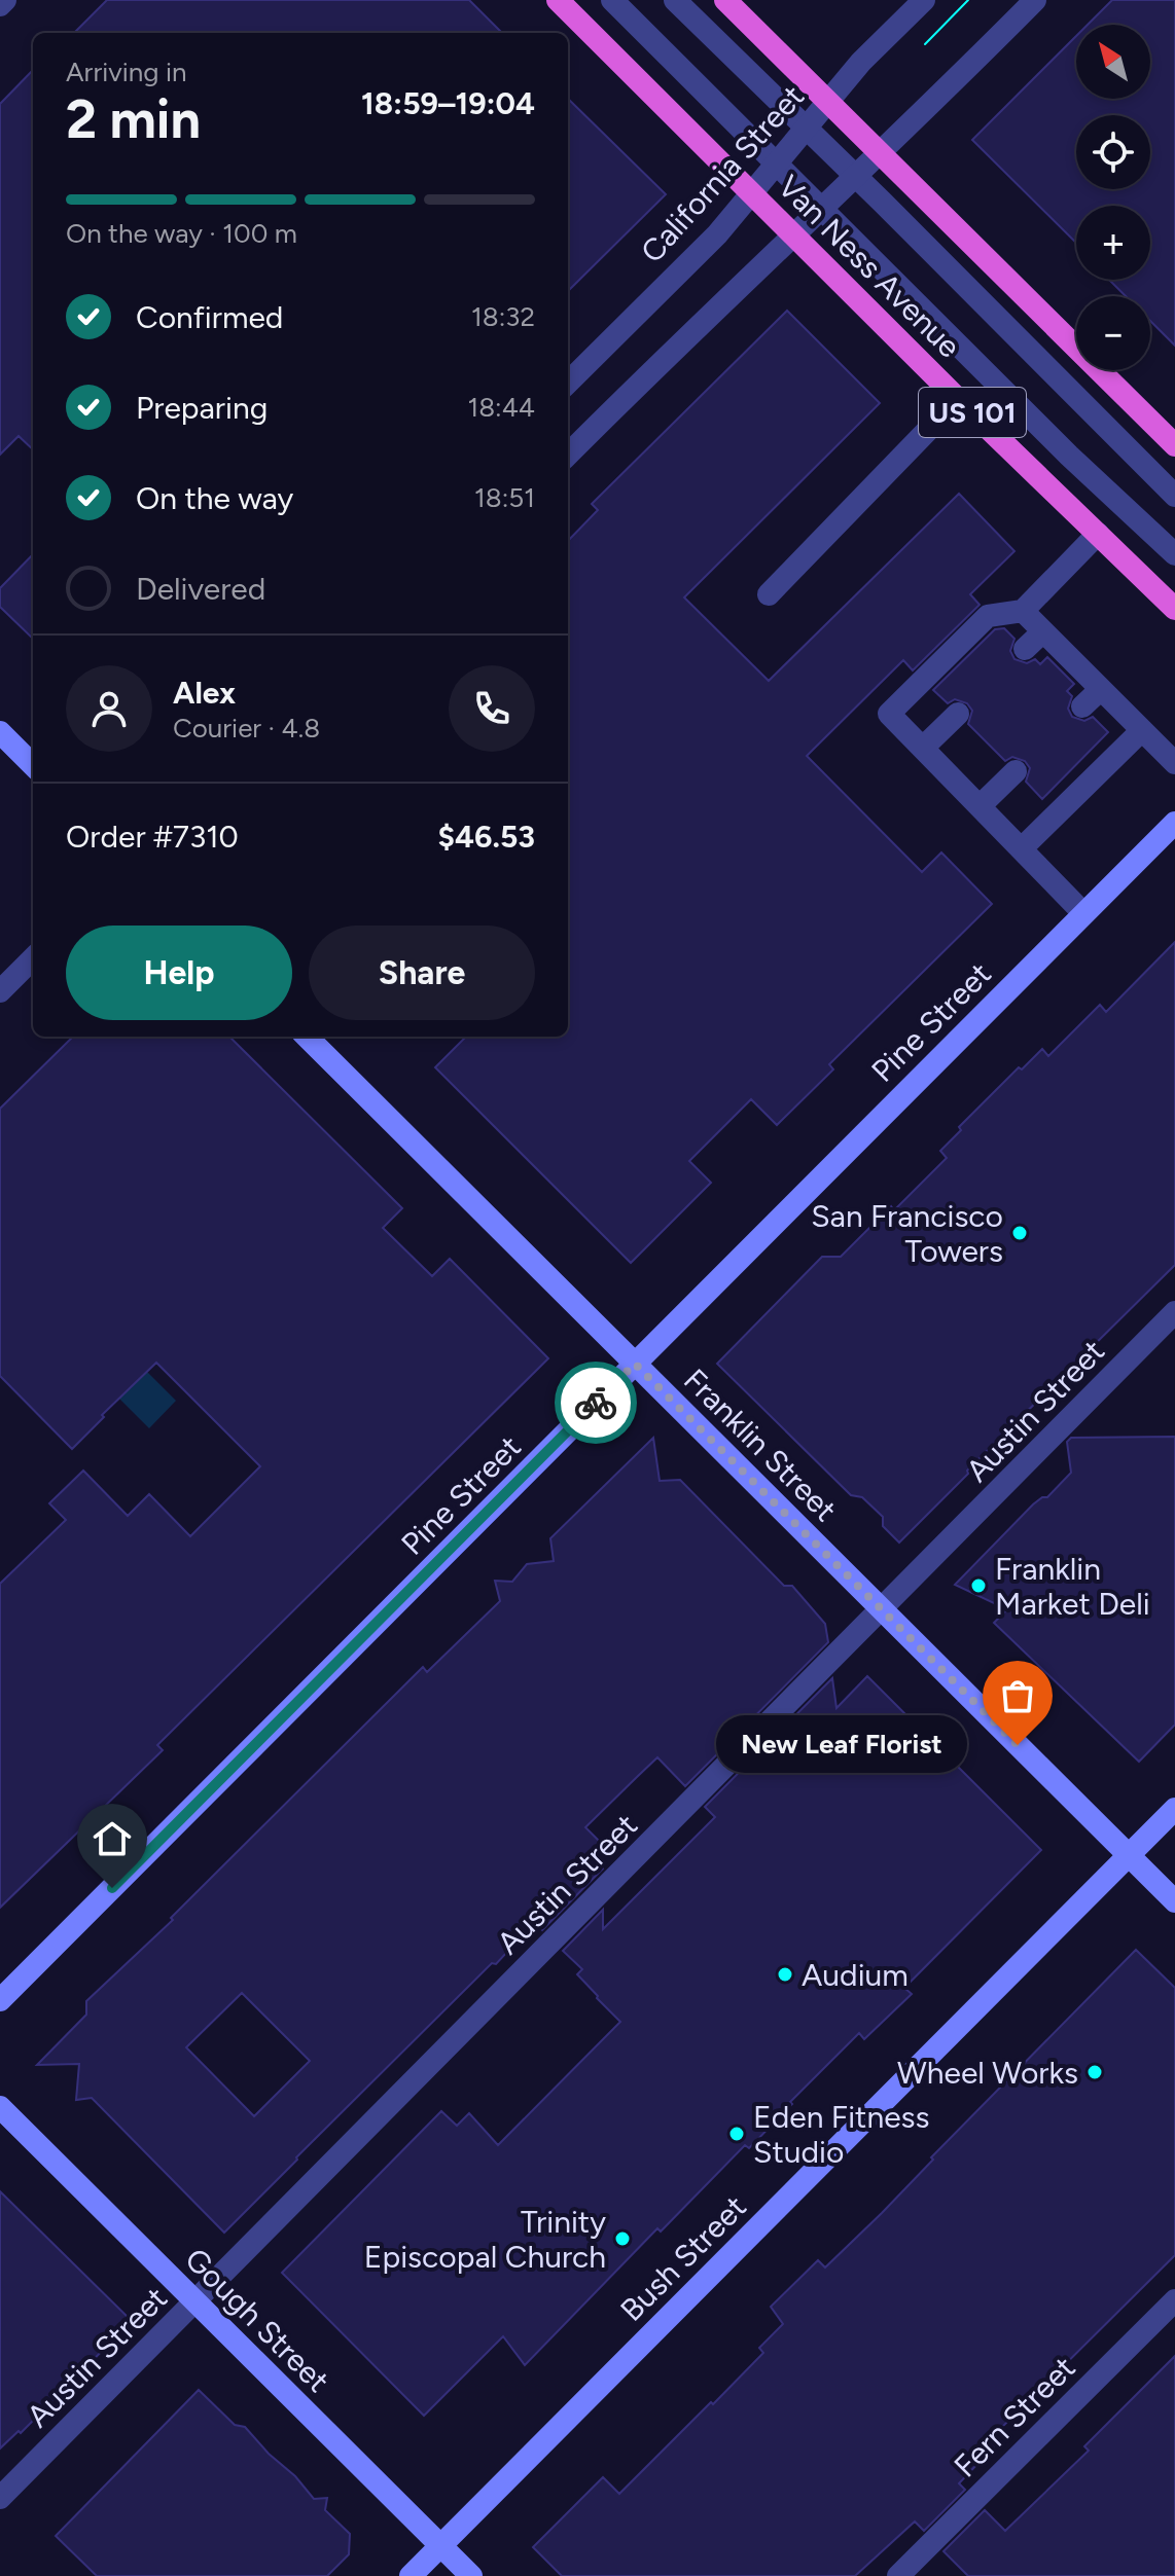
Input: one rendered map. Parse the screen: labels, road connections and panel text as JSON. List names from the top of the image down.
{
  "streets": {
    "highway": ["Van Ness Avenue", "US 101"],
    "main road": [
      "Pine Street",
      "Franklin Street",
      "Bush Street",
      "Gough Street"
    ],
    "street": ["California Street", "Austin Street", "Fern Street"]
  },
  "crossings": [
    ["California Street", "Van Ness Avenue"],
    ["Pine Street", "Franklin Street"],
    ["Austin Street", "Franklin Street"],
    ["Austin Street", "Gough Street"],
    ["Franklin Street", "Bush Street"],
    ["Bush Street", "Gough Street"]
  ],
  "places": [
    "San Francisco Towers",
    "Franklin Market Deli",
    "New Leaf Florist",
    "Audium",
    "Wheel Works",
    "Eden Fitness Studio",
    "Trinity Episcopal Church"
  ],
  "north": "top left",
  "page": {
    "map_buttons": ["+", "−"],
    "heading": ["2 min", "Arriving in", "18:59–19:04"],
    "panel": [
      "Alex",
      "Courier · 4.8",
      "Order #7310",
      "$46.53"
    ],
    "bar": "On the way · 100 m",
    "list": [
      ["Confirmed", "18:32"],
      ["Preparing", "18:44"],
      ["On the way", "18:51"],
      "Delivered"
    ],
    "buttons": ["Help", "Share"],
    "bubble": "New Leaf Florist"
  }
}
